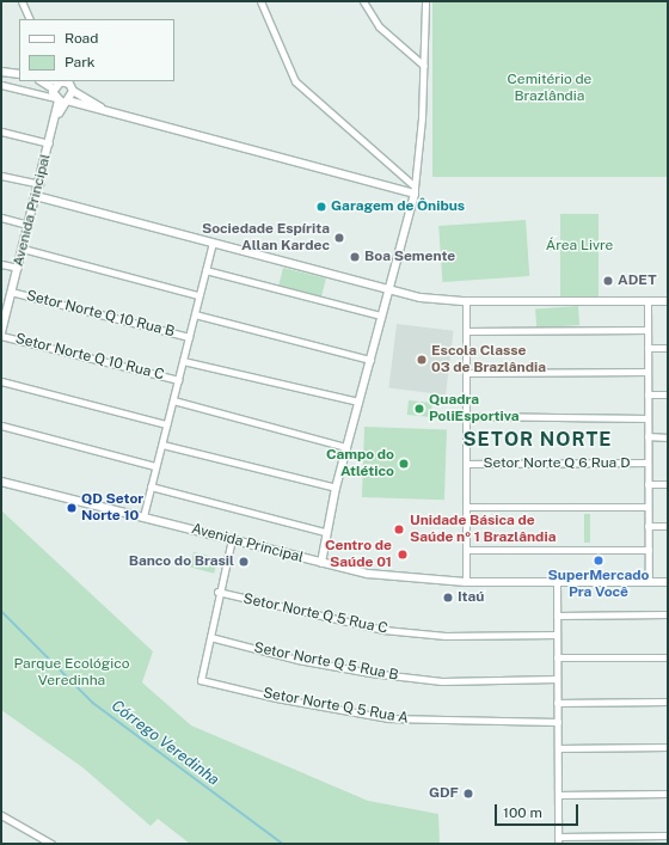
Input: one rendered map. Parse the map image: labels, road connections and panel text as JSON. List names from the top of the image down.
{
  "streets": {
    "street": [
      "Avenida Principal",
      "Setor Norte Q 10 Rua B",
      "Setor Norte Q 10 Rua C",
      "Setor Norte Q 6 Rua D",
      "Setor Norte Q 5 Rua C",
      "Setor Norte Q 5 Rua B",
      "Setor Norte Q 5 Rua A"
    ]
  },
  "crossings": [
    ["Avenida Principal", "Setor Norte Q 10 Rua B"],
    ["Avenida Principal", "Setor Norte Q 10 Rua C"],
    ["Setor Norte Q 5 Rua B", "Setor Norte Q 5 Rua A"]
  ],
  "districts": ["SETOR NORTE"],
  "water": ["Córrego Veredinha"],
  "parks": ["Cemitério de Brazlândia", "Área Livre", "Parque Ecológico Veredinha"],
  "places": [
    "Garagem de Ônibus",
    "Sociedade Espírita Allan Kardec",
    "Boa Semente",
    "ADET",
    "Escola Classe 03 de Brazlândia",
    "Quadra PoliEsportiva",
    "Campo do Atlético",
    "QD Setor Norte 10",
    "Unidade Básica de Saúde nº 1 Brazlândia",
    "Centro de Saúde 01",
    "SuperMercado Pra Você",
    "Banco do Brasil",
    "Itaú",
    "GDF"
  ],
  "legend": ["Road", "Park"],
  "scale_bar": "100 m"
}
